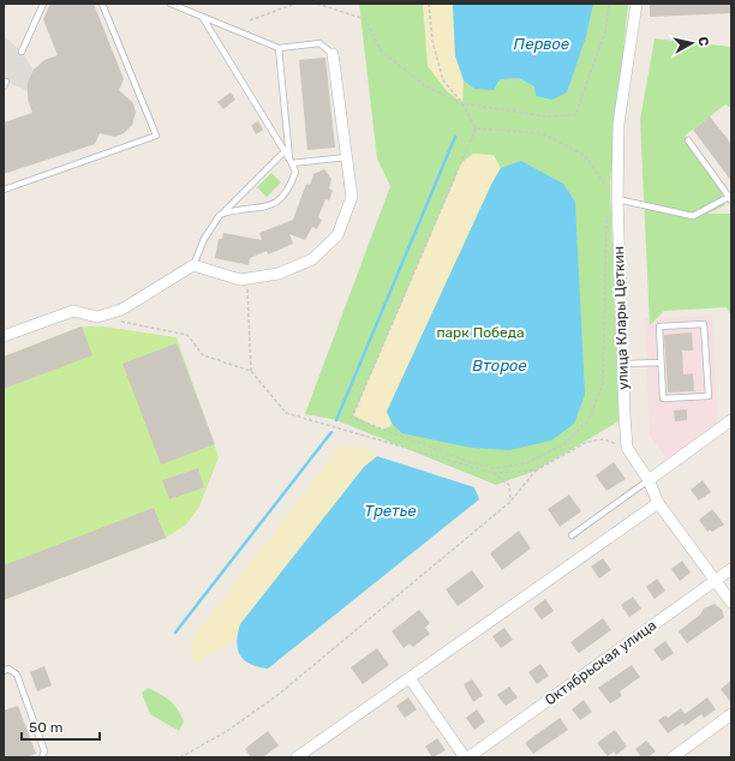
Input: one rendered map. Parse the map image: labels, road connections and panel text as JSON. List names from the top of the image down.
{
  "streets": {
    "street": ["улица Клары Цеткин", "Октябрьская улица"]
  },
  "crossings": [
    ["улица Клары Цеткин", "Октябрьская улица"]
  ],
  "water": ["Первое", "Второе", "Третье"],
  "parks": ["парк Победa"],
  "scale_bar": "50 m",
  "north": "right"
}
